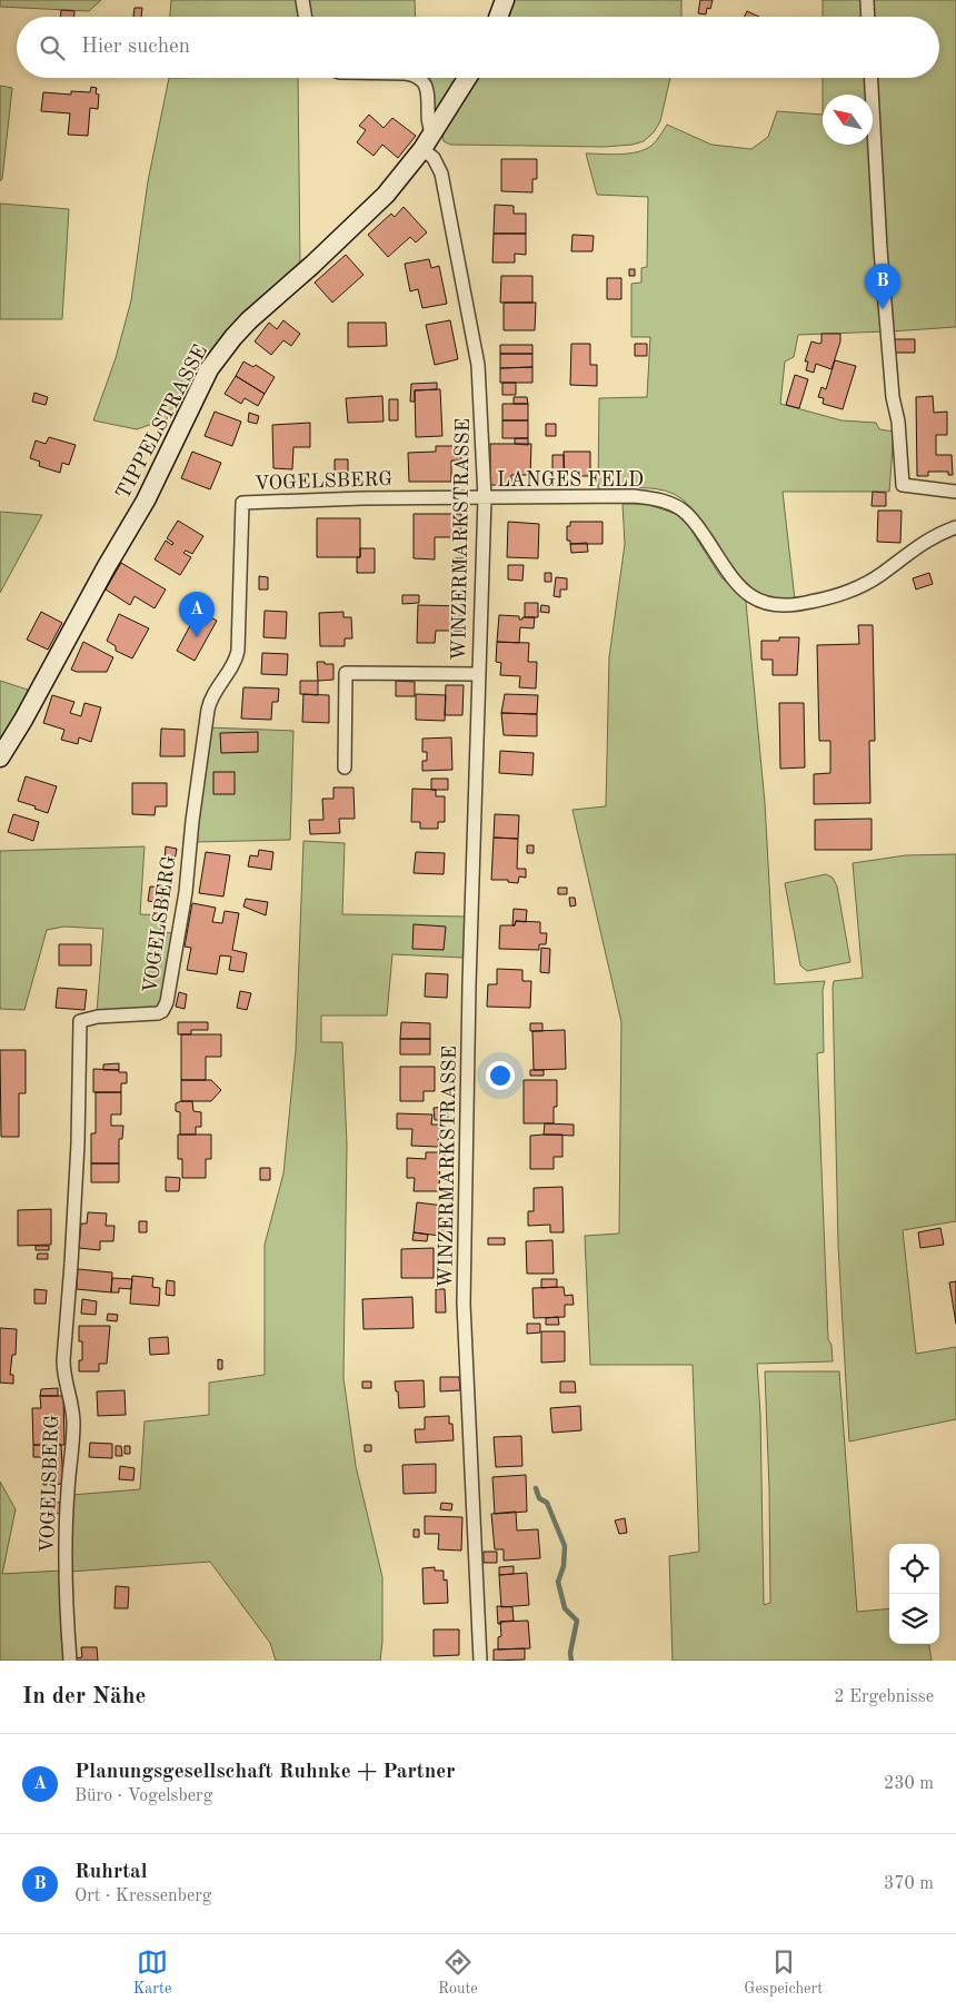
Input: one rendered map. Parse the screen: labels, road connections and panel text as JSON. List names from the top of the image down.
{
  "streets": {
    "street": [
      "TIPPELSTRASSE",
      "LANGES FELD",
      "VOGELSBERG",
      "WINZERMARKSTRASSE"
    ]
  },
  "crossings": [
    ["TIPPELSTRASSE", "WINZERMARKSTRASSE"],
    ["LANGES FELD", "VOGELSBERG"],
    ["LANGES FELD", "WINZERMARKSTRASSE"],
    ["VOGELSBERG", "WINZERMARKSTRASSE"]
  ],
  "north": "top left",
  "page": {
    "search": "Hier suchen",
    "pins": ["B", "A"],
    "heading": ["In der Nähe", "2 Ergebnisse"],
    "list": [
      {
        "mark": "A",
        "name": "Planungsgesellschaft Ruhnke + Partner",
        "note": "Büro · Vogelsberg",
        "value": "230 m"
      },
      {
        "mark": "B",
        "name": "Ruhrtal",
        "note": "Ort · Kressenberg",
        "value": "370 m"
      }
    ],
    "nav": ["Karte", "Route", "Gespeichert"]
  }
}
